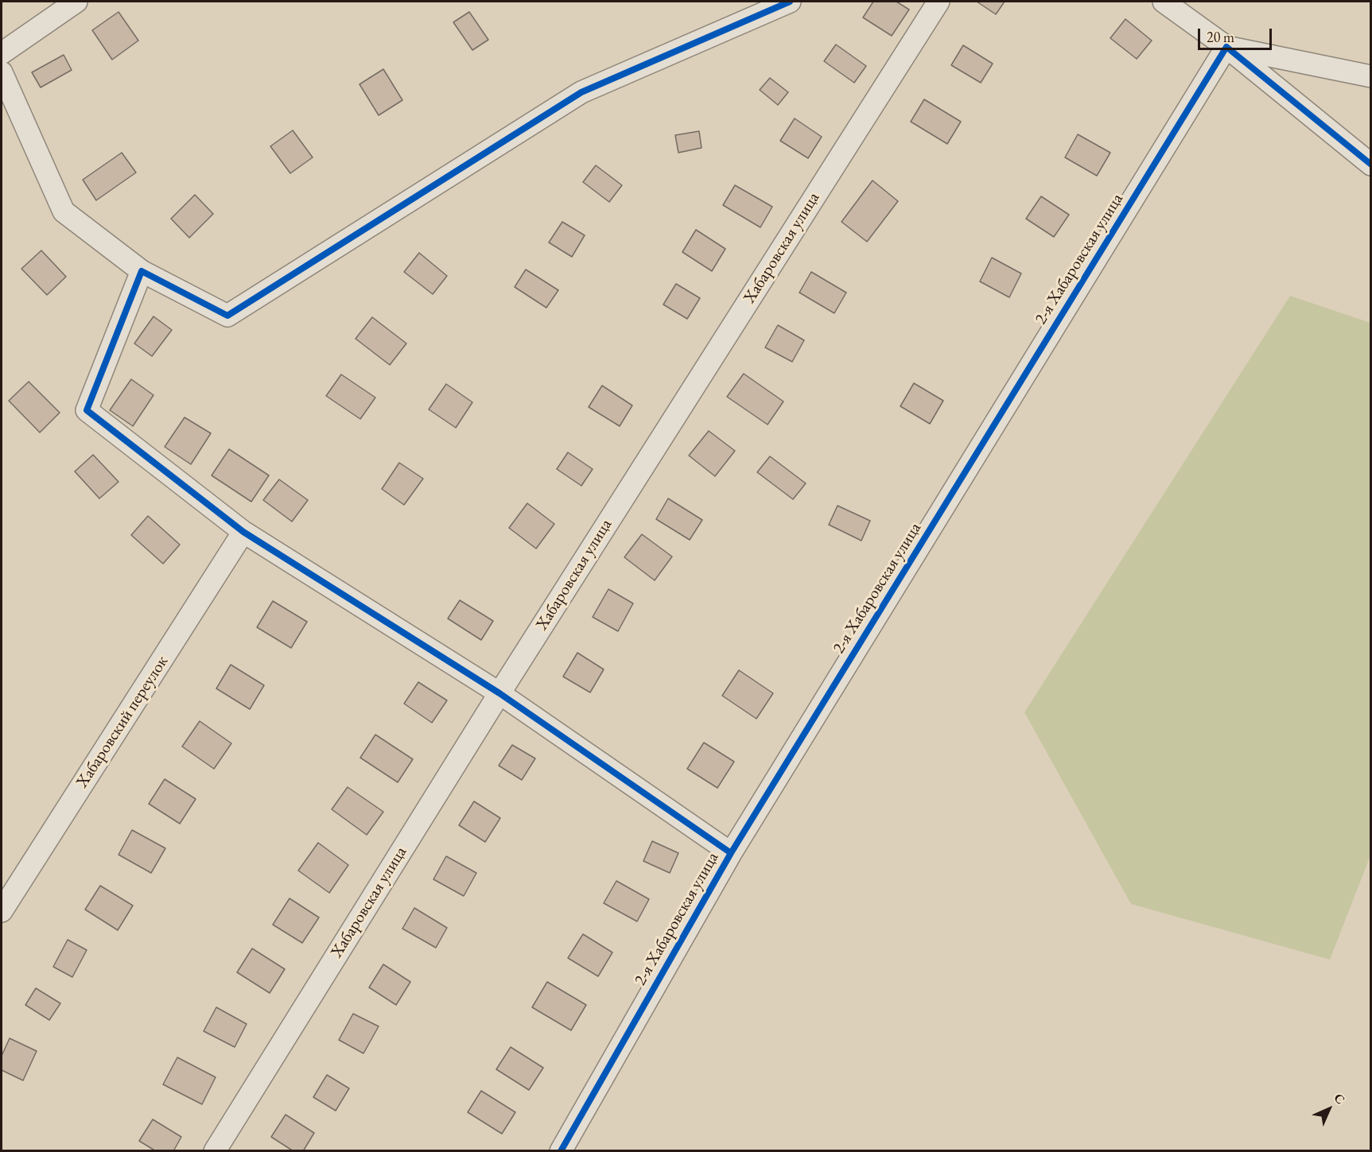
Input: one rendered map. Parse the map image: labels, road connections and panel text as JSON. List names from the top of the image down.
{
  "streets": {
    "street": ["Хабаровская улица", "2-я Хабаровская улица", "Хабаровский переулок"]
  },
  "scale_bar": "20 m",
  "north": "top right"
}
